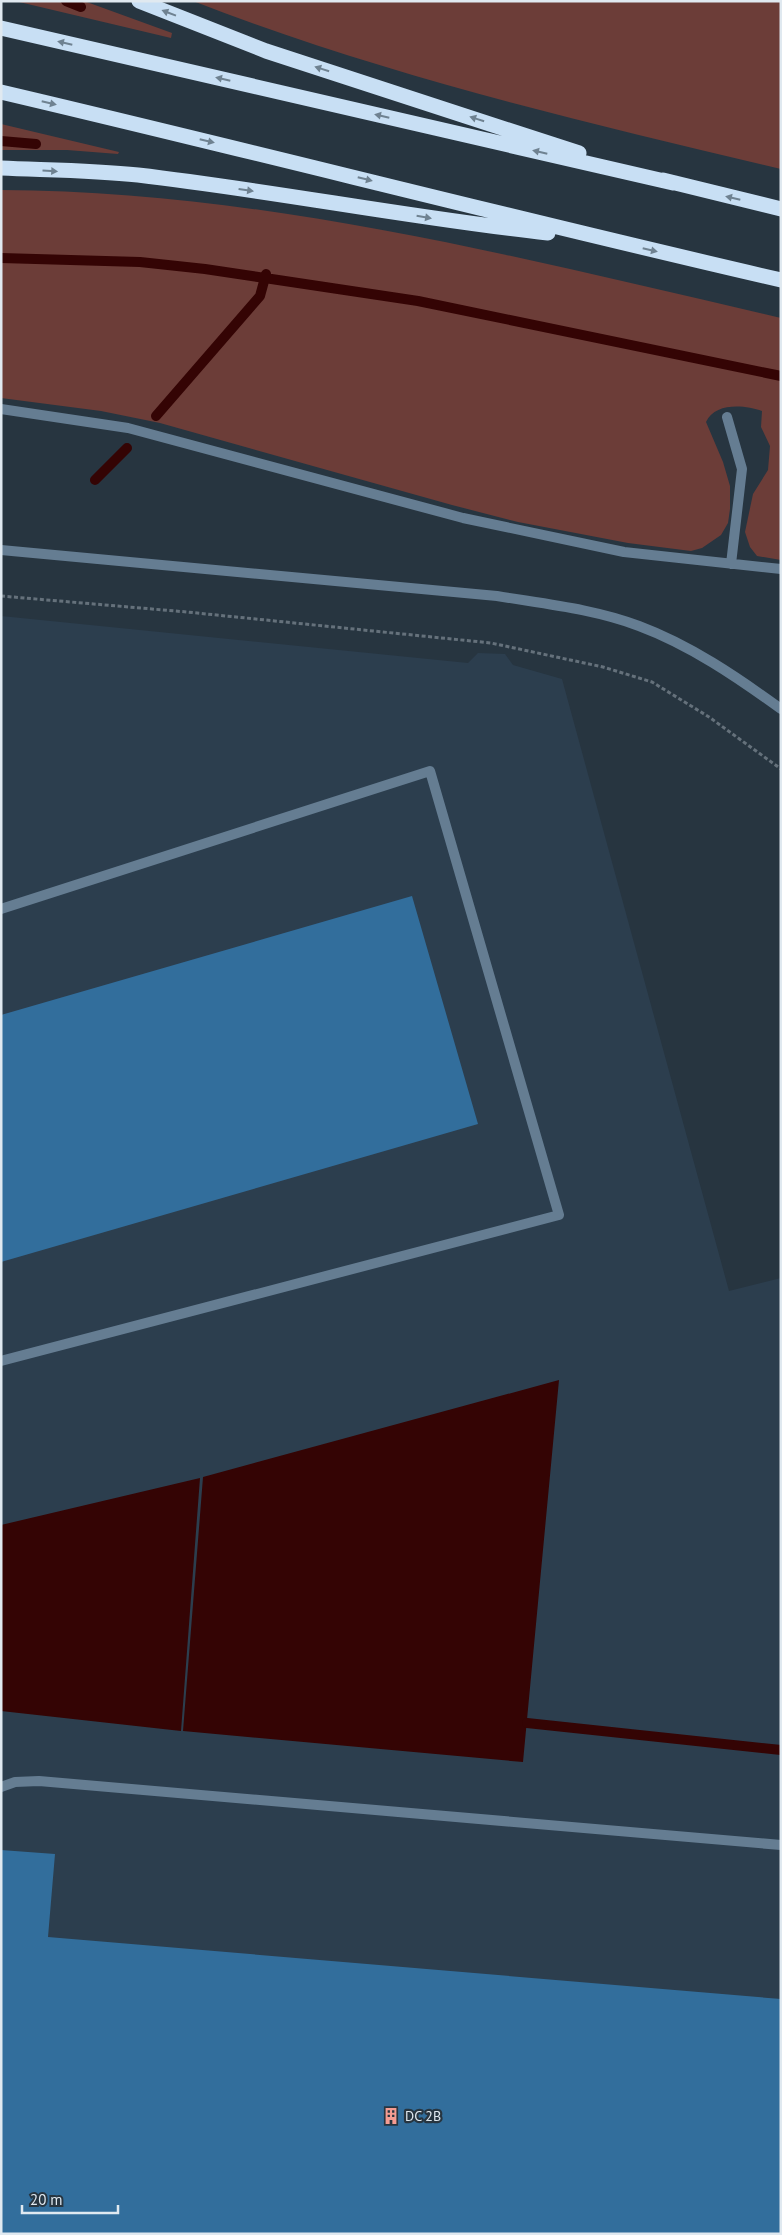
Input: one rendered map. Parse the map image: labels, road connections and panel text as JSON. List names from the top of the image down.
{
  "places": {
    "building": ["DC 2B"]
  },
  "scale_bar": "20 m"
}
